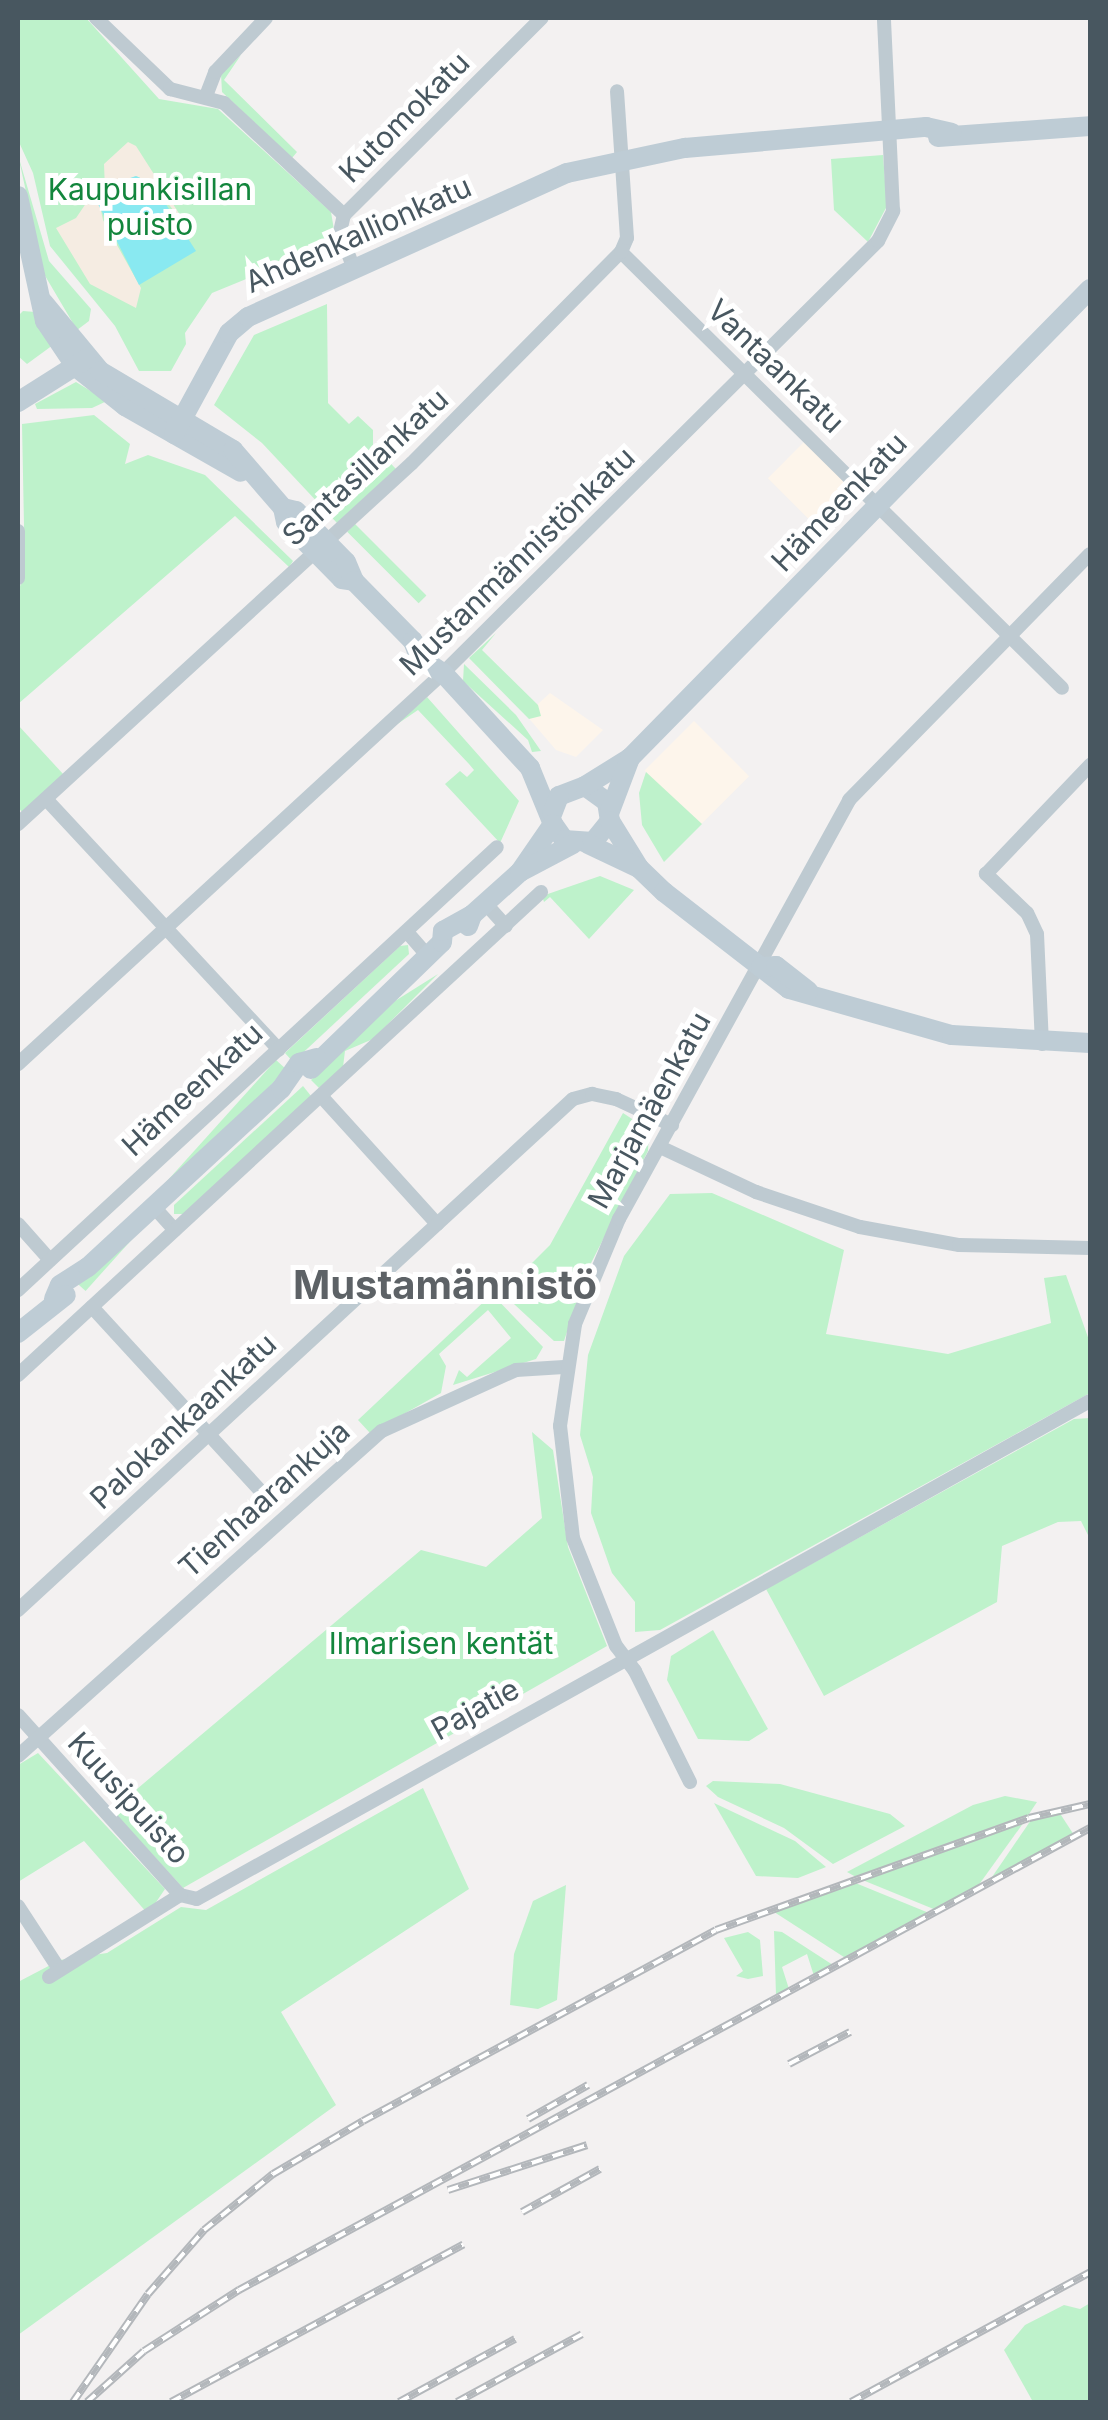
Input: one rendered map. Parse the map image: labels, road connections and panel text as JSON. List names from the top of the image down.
{
  "streets": {
    "main road": ["Ahdenkallionkatu", "Hämeenkatu"],
    "street": [
      "Kutomokatu",
      "Vantaankatu",
      "Santasillankatu",
      "Mustanmännistönkatu",
      "Marjamäenkatu",
      "Palokankaankatu",
      "Tienhaarankuja",
      "Pajatie",
      "Kuusipuisto"
    ]
  },
  "crossings": [
    ["Kutomokatu", "Ahdenkallionkatu"],
    ["Ahdenkallionkatu", "Mustanmännistönkatu"],
    ["Vantaankatu", "Santasillankatu"],
    ["Vantaankatu", "Hämeenkatu"],
    ["Vantaankatu", "Mustanmännistönkatu"],
    ["Vantaankatu", "Marjamäenkatu"],
    ["Marjamäenkatu", "Palokankaankatu"],
    ["Marjamäenkatu", "Tienhaarankuja"],
    ["Marjamäenkatu", "Pajatie"],
    ["Tienhaarankuja", "Kuusipuisto"],
    ["Pajatie", "Kuusipuisto"]
  ],
  "districts": ["Mustamännistö"],
  "parks": ["Kaupunkisillan puisto", "Ilmarisen kentät"]
}
